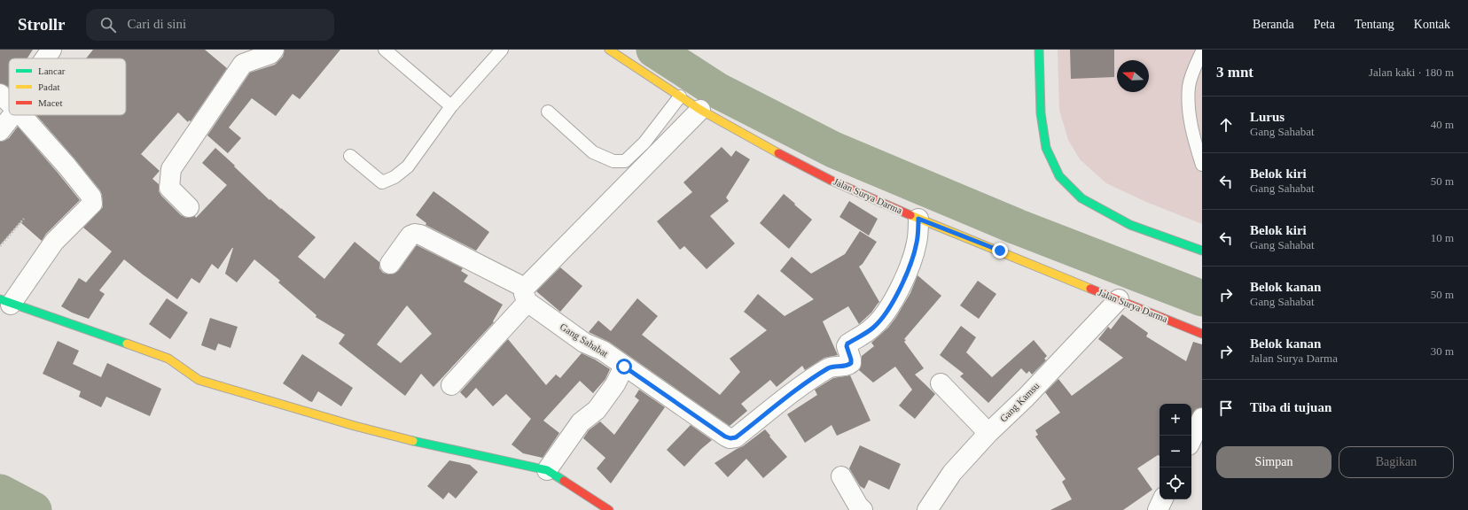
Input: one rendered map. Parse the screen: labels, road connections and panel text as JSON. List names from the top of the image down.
{
  "streets": {
    "main road": ["Jalan Surya Darma"],
    "street": ["Gang Sahabat", "Gang Kamsu"]
  },
  "crossings": [
    ["Jalan Surya Darma", "Gang Sahabat"],
    ["Jalan Surya Darma", "Gang Kamsu"]
  ],
  "legend": ["Lancar", "Padat", "Macet"],
  "north": "left",
  "page": {
    "header": "Strollr",
    "search": "Cari di sini",
    "nav": [
      "Beranda",
      "Peta",
      "Tentang",
      "Kontak"
    ],
    "heading": ["3 mnt", "Jalan kaki · 180 m"],
    "list": [
      ["Lurus", "Gang Sahabat", "40 m"],
      ["Belok kiri", "Gang Sahabat", "50 m"],
      ["Belok kiri", "Gang Sahabat", "10 m"],
      ["Belok kanan", "Gang Sahabat", "50 m"],
      ["Belok kanan", "Jalan Surya Darma", "30 m"],
      "Tiba di tujuan"
    ],
    "map_buttons": ["+", "−"],
    "buttons": ["Simpan", "Bagikan"]
  }
}
